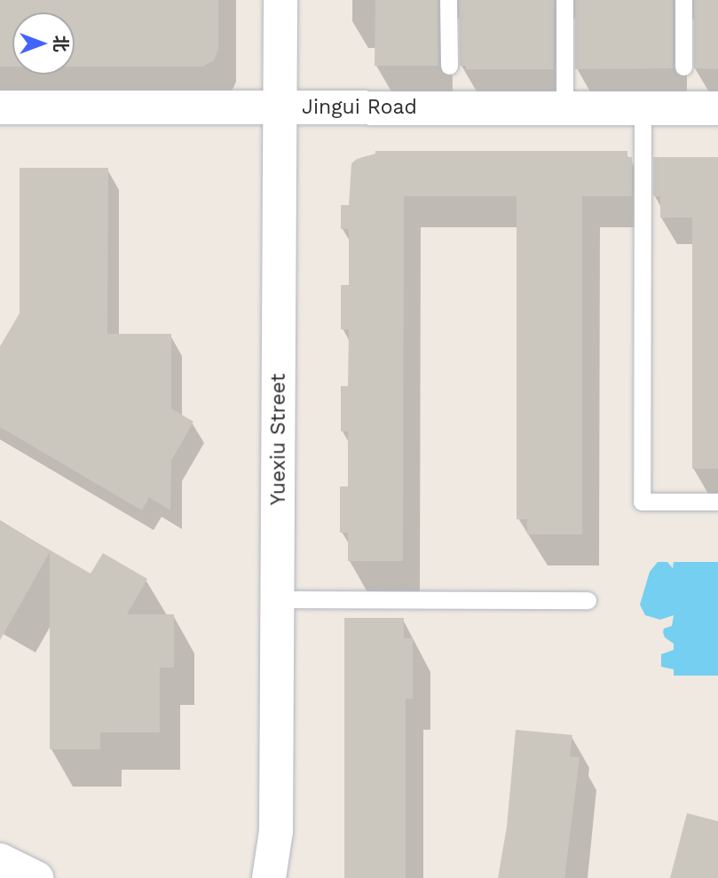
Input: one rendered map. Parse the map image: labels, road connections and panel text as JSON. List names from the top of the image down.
{
  "streets": {
    "street": ["Jingui Road", "Yuexiu Street"]
  },
  "crossings": [
    ["Jingui Road", "Yuexiu Street"]
  ],
  "north": "right"
}
